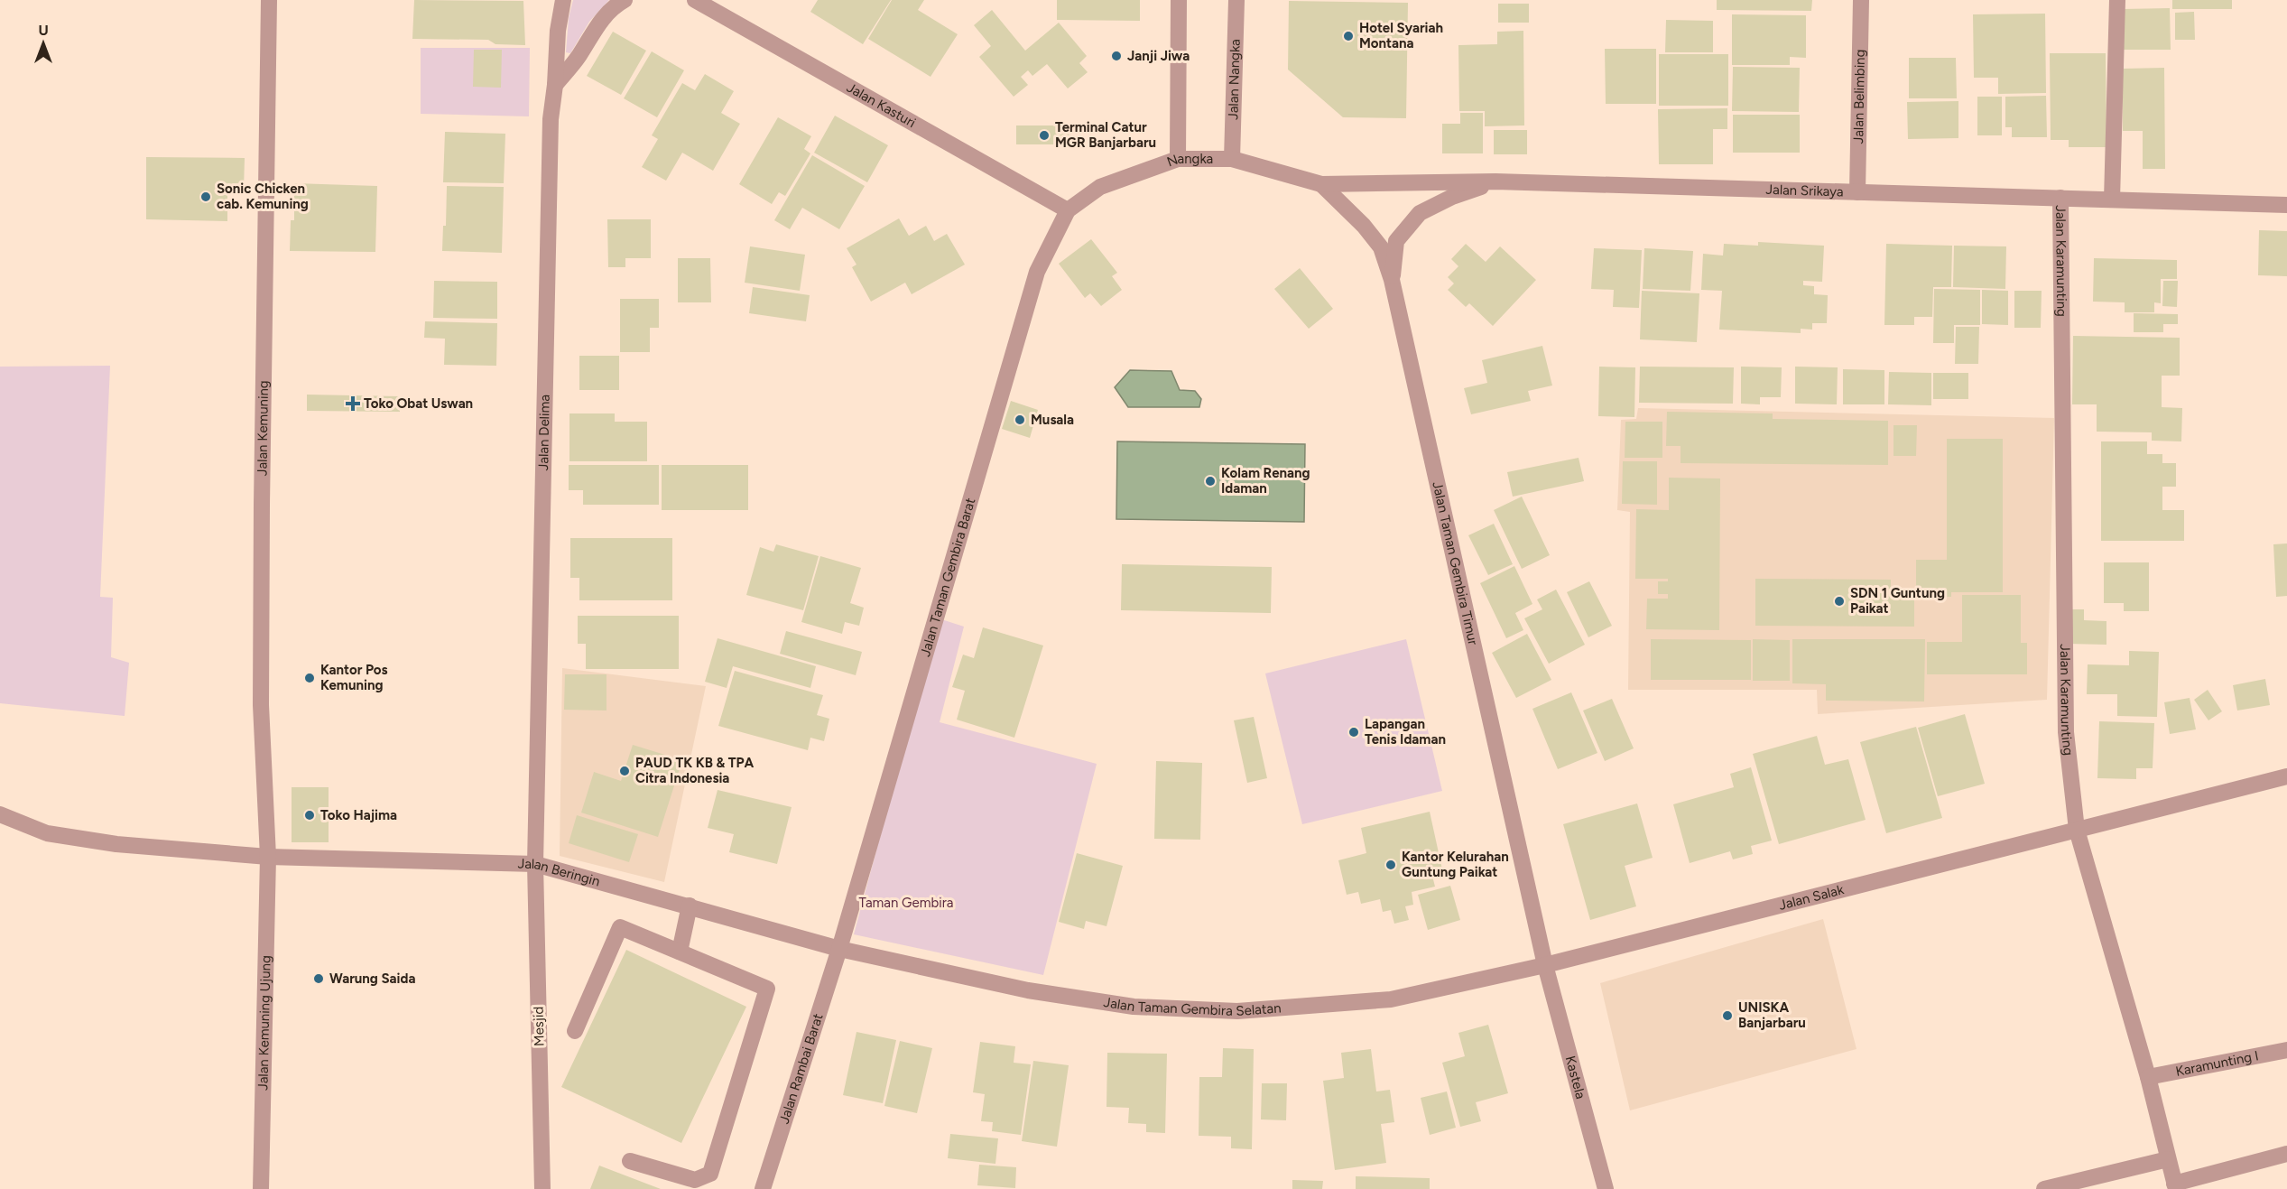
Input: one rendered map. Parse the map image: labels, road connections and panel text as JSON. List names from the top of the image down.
{
  "streets": {
    "street": [
      "Jalan Nangka",
      "Jalan Belimbing",
      "Jalan Kasturi",
      "Nangka",
      "Jalan Srikaya",
      "Jalan Karamunting",
      "Jalan Kemuning",
      "Jalan Delima",
      "Jalan Taman Gembira Timur",
      "Jalan Taman Gembira Barat",
      "Jalan Beringin",
      "Jalan Salak",
      "Jalan Taman Gembira Selatan",
      "Jalan Kemuning Ujung",
      "Mesjid",
      "Karamunting I",
      "Jalan Rambai Barat",
      "Kastela"
    ]
  },
  "crossings": [
    ["Jalan Nangka", "Nangka"],
    ["Jalan Belimbing", "Jalan Srikaya"],
    ["Jalan Kasturi", "Nangka"],
    ["Jalan Kasturi", "Jalan Taman Gembira Barat"],
    ["Nangka", "Jalan Srikaya"],
    ["Nangka", "Jalan Taman Gembira Timur"],
    ["Nangka", "Jalan Taman Gembira Barat"],
    ["Jalan Srikaya", "Jalan Karamunting"],
    ["Jalan Srikaya", "Jalan Taman Gembira Timur"],
    ["Jalan Karamunting", "Jalan Salak"],
    ["Jalan Karamunting", "Karamunting I"],
    ["Jalan Kemuning", "Jalan Beringin"],
    ["Jalan Kemuning", "Jalan Kemuning Ujung"],
    ["Jalan Delima", "Jalan Beringin"],
    ["Jalan Delima", "Mesjid"],
    ["Jalan Taman Gembira Timur", "Jalan Salak"],
    ["Jalan Taman Gembira Timur", "Jalan Taman Gembira Selatan"],
    ["Jalan Taman Gembira Timur", "Kastela"],
    ["Jalan Taman Gembira Barat", "Jalan Beringin"],
    ["Jalan Taman Gembira Barat", "Jalan Taman Gembira Selatan"],
    ["Jalan Taman Gembira Barat", "Jalan Rambai Barat"],
    ["Jalan Beringin", "Jalan Taman Gembira Selatan"],
    ["Jalan Beringin", "Jalan Kemuning Ujung"],
    ["Jalan Beringin", "Mesjid"],
    ["Jalan Beringin", "Jalan Rambai Barat"],
    ["Jalan Salak", "Jalan Taman Gembira Selatan"],
    ["Jalan Salak", "Kastela"],
    ["Jalan Taman Gembira Selatan", "Jalan Rambai Barat"],
    ["Jalan Taman Gembira Selatan", "Kastela"]
  ],
  "parks": ["Taman Gembira"],
  "places": {
    "other": [
      "Hotel Syariah Montana",
      "Janji Jiwa",
      "Terminal Catur MGR Banjarbaru",
      "Sonic Chicken cab. Kemuning",
      "Musala",
      "Kolam Renang Idaman",
      "SDN 1 Guntung Paikat",
      "Kantor Pos Kemuning",
      "Lapangan Tenis Idaman",
      "PAUD TK KB & TPA Citra Indonesia",
      "Toko Hajima",
      "Kantor Kelurahan Guntung Paikat",
      "Warung Saida",
      "UNISKA Banjarbaru"
    ],
    "health": ["Toko Obat Uswan"]
  },
  "north": "top"
}
